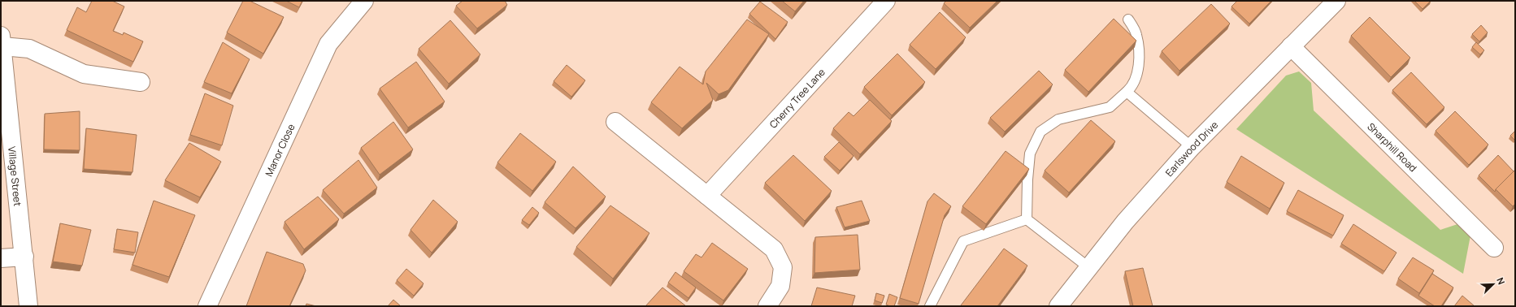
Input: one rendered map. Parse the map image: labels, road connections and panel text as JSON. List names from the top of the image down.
{
  "streets": {
    "street": [
      "Cherry Tree Lane",
      "Sharphill Road",
      "Earlswood Drive",
      "Manor Close",
      "Village Street"
    ]
  },
  "crossings": [
    ["Sharphill Road", "Earlswood Drive"]
  ],
  "north": "top right"
}
